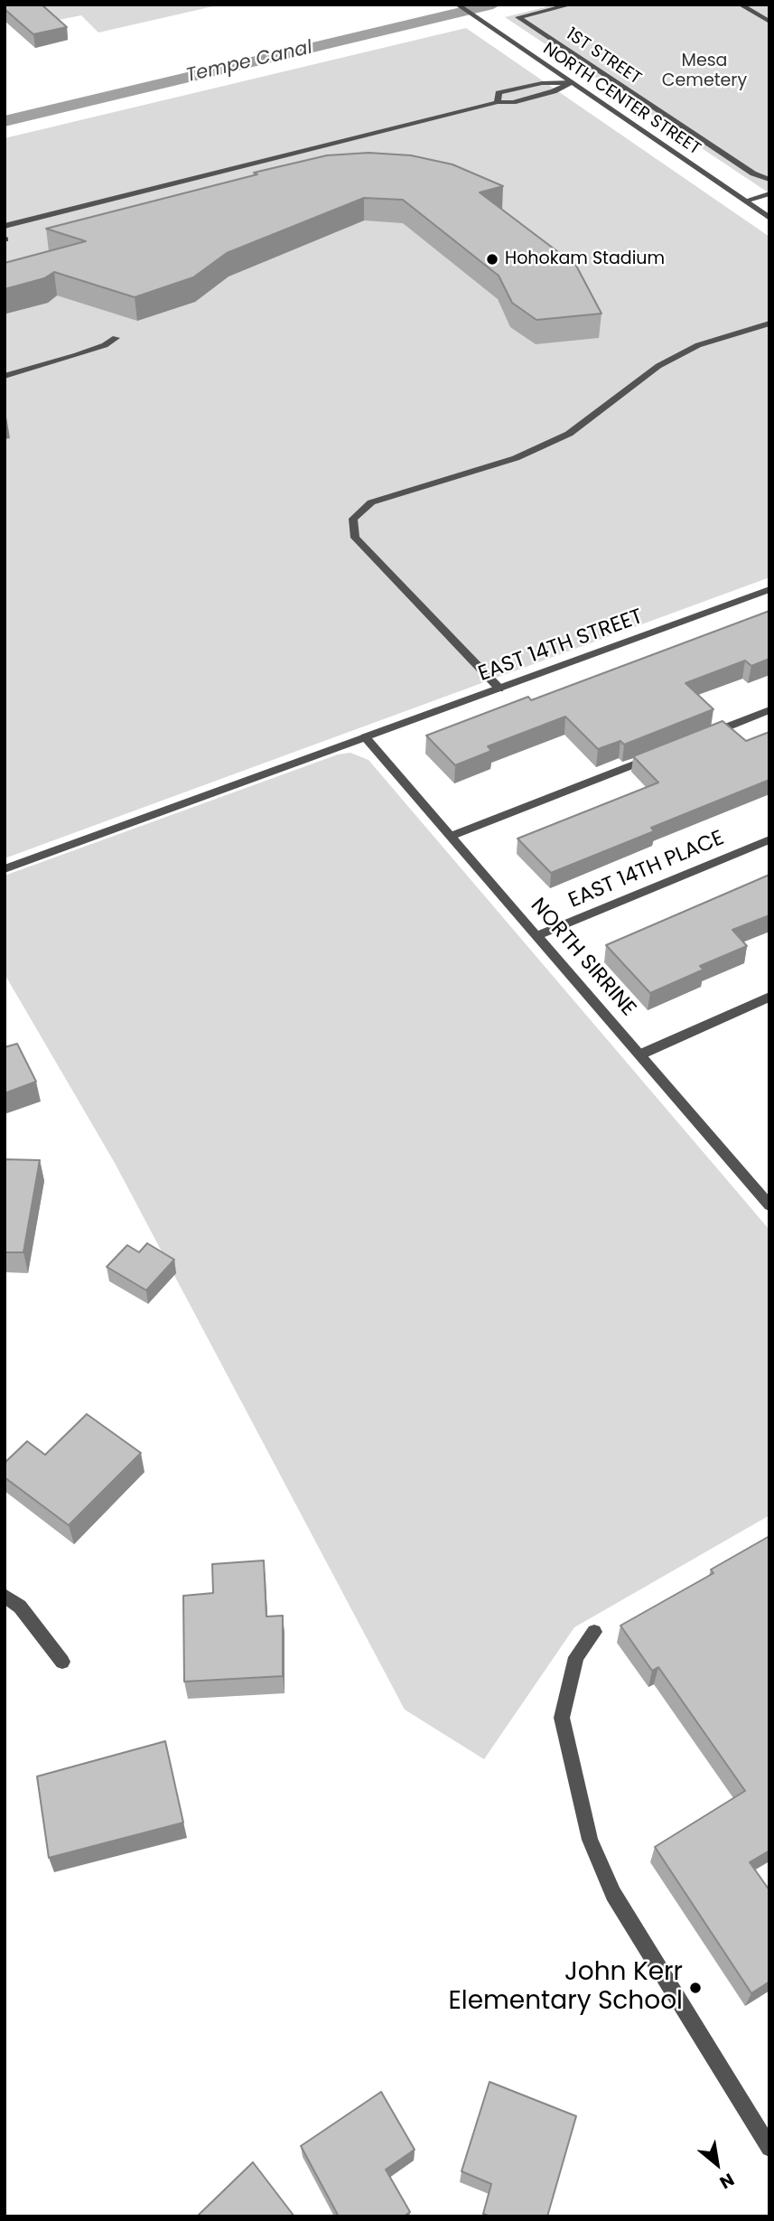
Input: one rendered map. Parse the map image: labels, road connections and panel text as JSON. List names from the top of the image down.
{
  "streets": {
    "street": [
      "1ST STREET",
      "NORTH CENTER STREET",
      "EAST 14TH STREET",
      "EAST 14TH PLACE",
      "NORTH SIRRINE"
    ]
  },
  "crossings": [
    ["EAST 14TH STREET", "NORTH SIRRINE"],
    ["EAST 14TH PLACE", "NORTH SIRRINE"]
  ],
  "water": ["Tempe Canal"],
  "parks": ["Mesa Cemetery"],
  "places": ["Hohokam Stadium", "John Kerr Elementary School"],
  "north": "bottom right"
}
